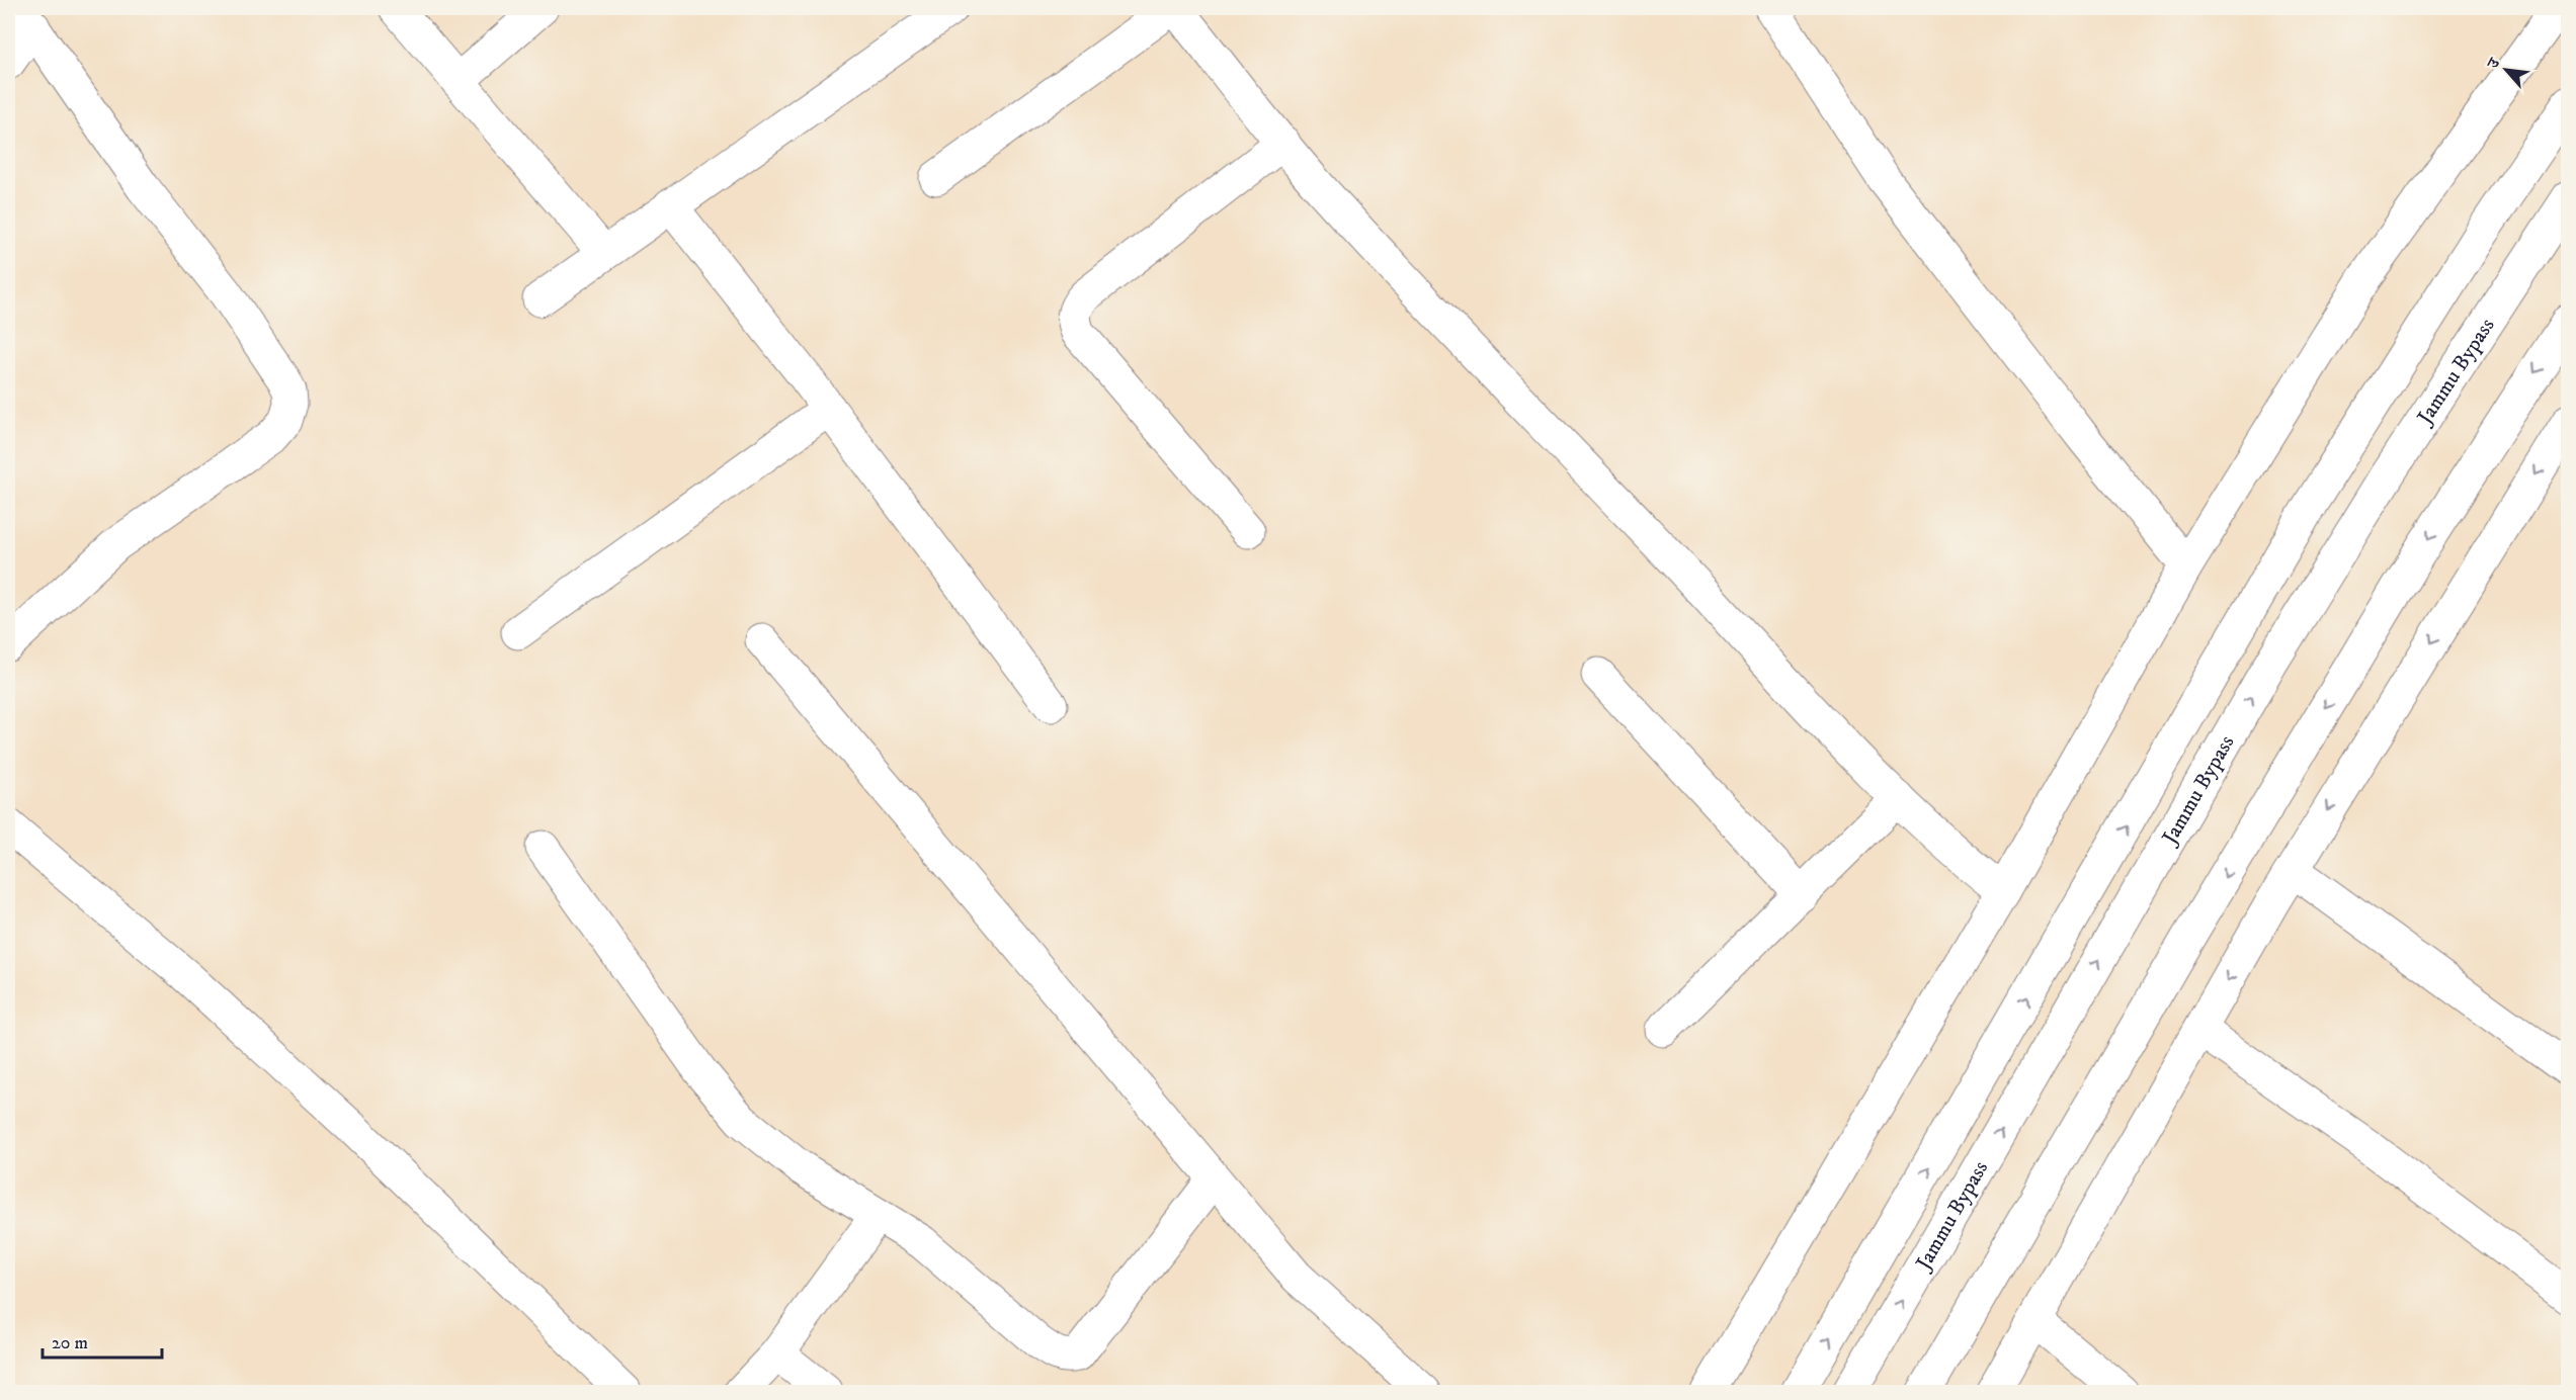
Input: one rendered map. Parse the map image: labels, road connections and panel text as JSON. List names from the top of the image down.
{
  "streets": {
    "main road": ["Jammu Bypass"]
  },
  "scale_bar": "20 m",
  "north": "top left"
}
